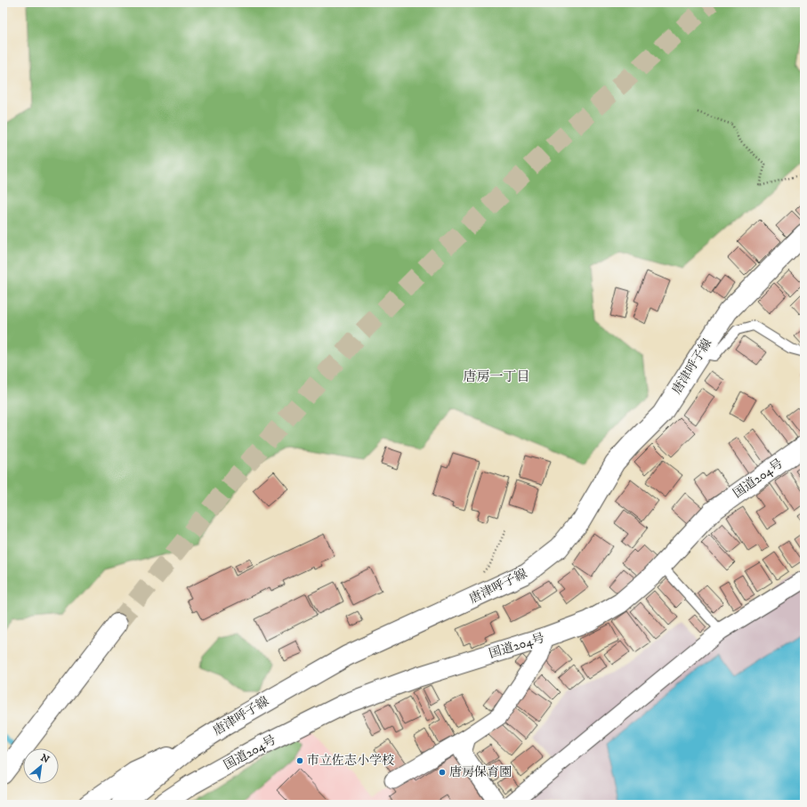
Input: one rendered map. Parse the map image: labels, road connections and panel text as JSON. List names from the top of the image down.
{
  "streets": {
    "main road": ["唐津呼子線", "国道204号"]
  },
  "districts": ["唐房一丁目"],
  "places": ["市立佐志小学校", "唐房保育園"],
  "north": "top right"
}
